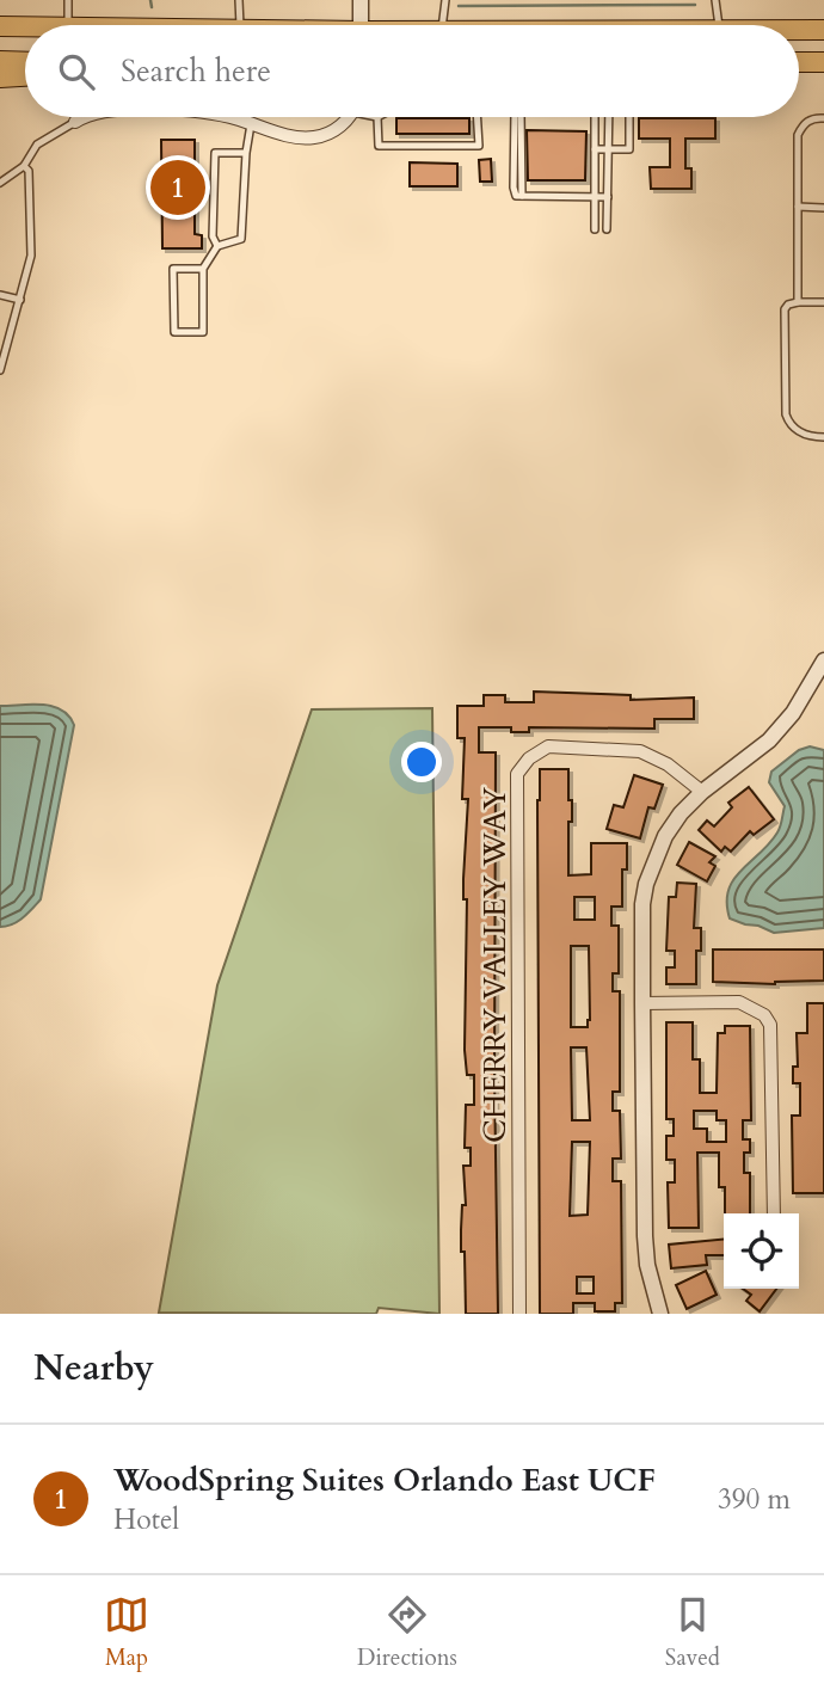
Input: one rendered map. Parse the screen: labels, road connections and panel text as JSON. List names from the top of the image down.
{
  "streets": {
    "street": ["CHERRY VALLEY WAY"]
  },
  "page": {
    "search": "Search here",
    "pins": "1",
    "heading": "Nearby",
    "list": [
      {
        "mark": "1",
        "name": "WoodSpring Suites Orlando East UCF",
        "note": "Hotel",
        "value": "390 m"
      }
    ],
    "nav": ["Map", "Directions", "Saved"]
  }
}
